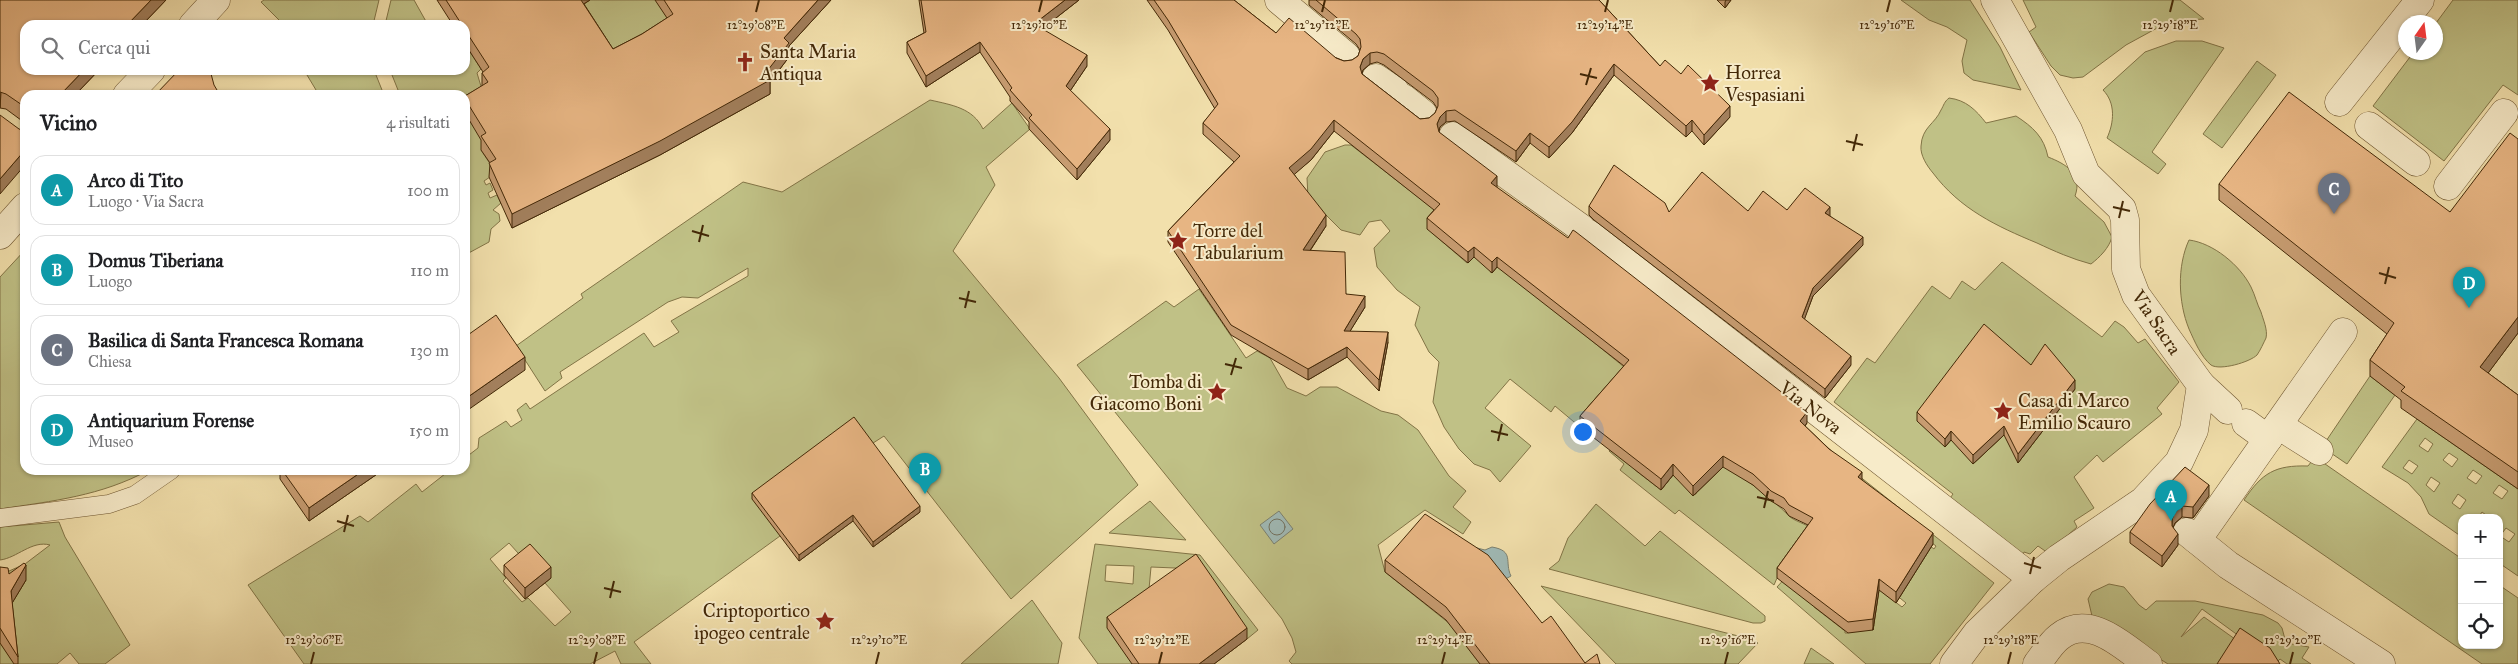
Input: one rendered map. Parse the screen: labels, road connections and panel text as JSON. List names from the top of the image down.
{
  "streets": {
    "street": ["Via Sacra", "Via Nova"]
  },
  "places": {
    "church": ["Santa Maria Antiqua"],
    "place": [
      "Horrea Vespasiani",
      "Torre del Tabularium",
      "Tomba di Giacomo Boni",
      "Casa di Marco Emilio Scauro",
      "Criptoportico ipogeo centrale"
    ]
  },
  "north": "top",
  "page": {
    "search": "Cerca qui",
    "heading": ["Vicino", "4 risultati"],
    "list": [
      {
        "mark": "A",
        "name": "Arco di Tito",
        "note": "Luogo · Via Sacra",
        "value": "100 m"
      },
      {
        "mark": "B",
        "name": "Domus Tiberiana",
        "note": "Luogo",
        "value": "110 m"
      },
      {
        "mark": "C",
        "name": "Basilica di Santa Francesca Romana",
        "note": "Chiesa",
        "value": "130 m"
      },
      {
        "mark": "D",
        "name": "Antiquarium Forense",
        "note": "Museo",
        "value": "150 m"
      }
    ],
    "pins": [
      "C",
      "D",
      "B",
      "A"
    ],
    "map_buttons": ["+", "−"]
  },
  "coordinates": [
    "12°29'08\"E",
    "12°29'10\"E",
    "12°29'12\"E",
    "12°29'14\"E",
    "12°29'16\"E",
    "12°29'18\"E",
    "12°29'06\"E",
    "12°29'20\"E"
  ]
}
